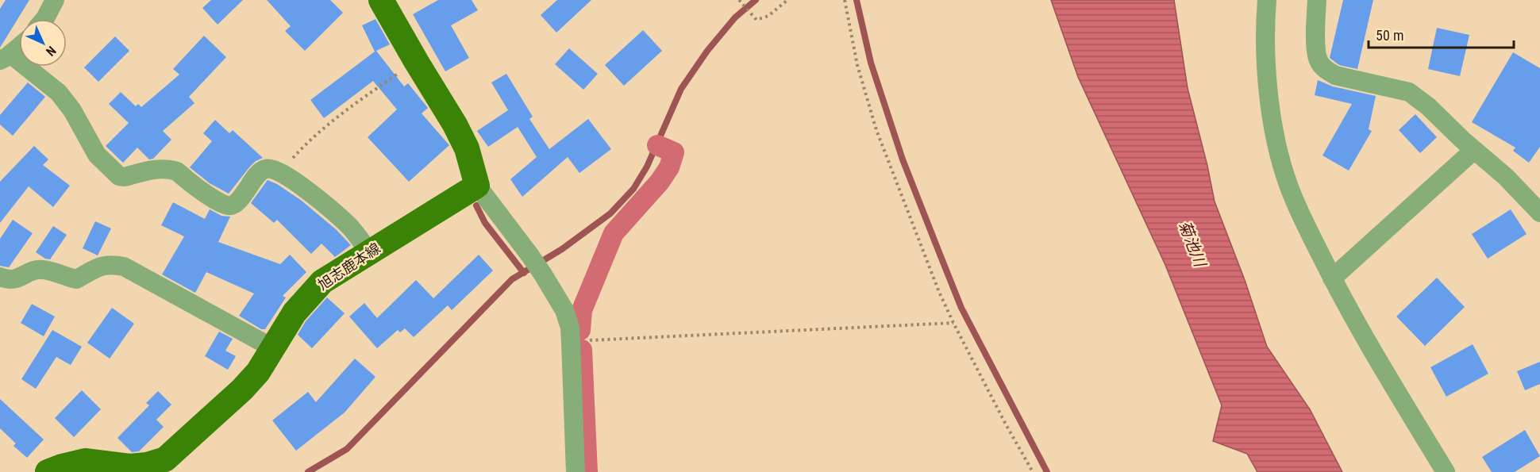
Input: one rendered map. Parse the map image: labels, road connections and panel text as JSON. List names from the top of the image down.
{
  "streets": {
    "main road": ["旭志鹿本線"]
  },
  "water": ["菊池川"],
  "scale_bar": "50 m",
  "north": "bottom right"
}
